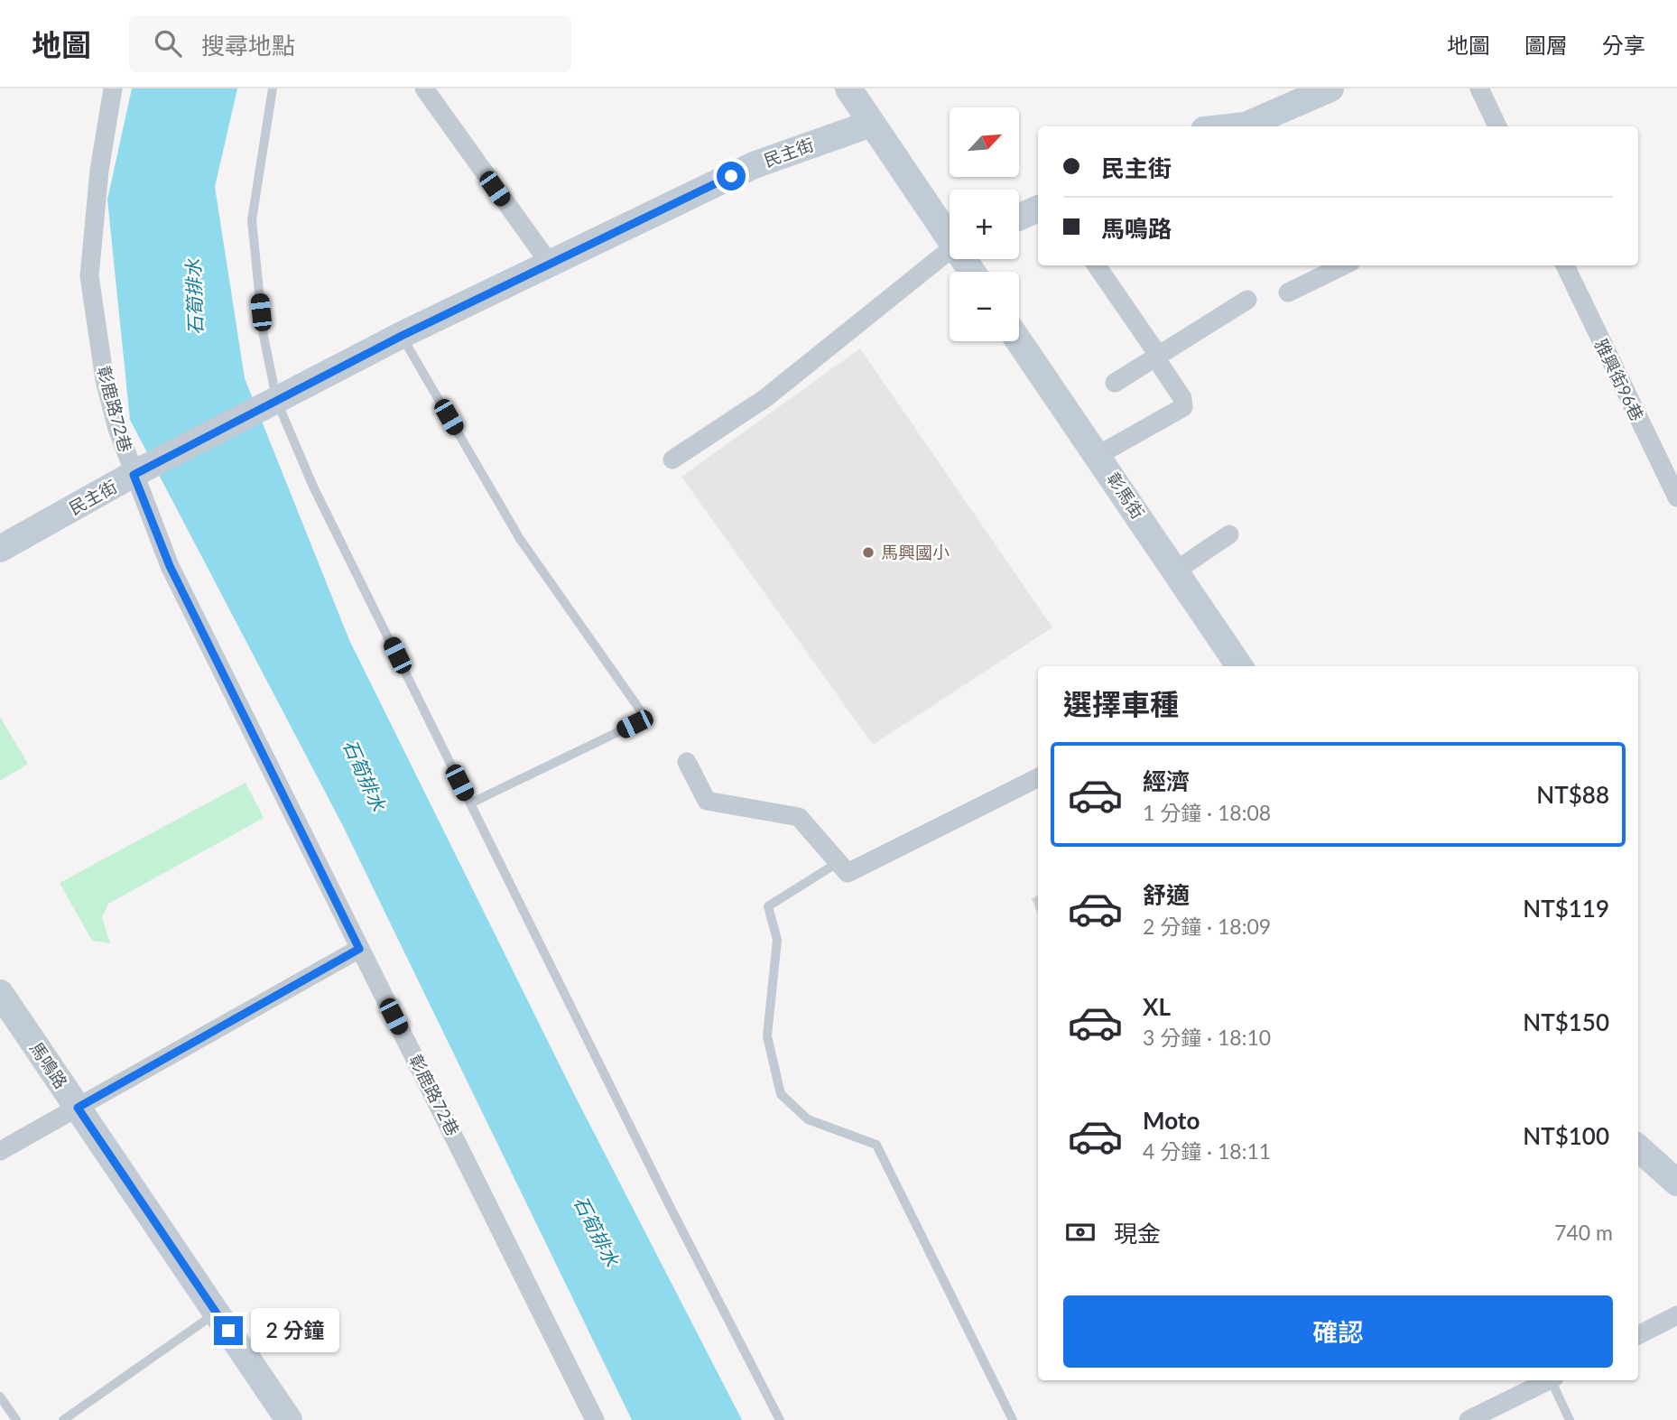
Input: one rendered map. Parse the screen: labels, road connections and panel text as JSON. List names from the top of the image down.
{
  "streets": {
    "street": [
      "民主街",
      "雅興街96巷",
      "彰鹿路72巷",
      "彰馬街",
      "馬鳴路"
    ]
  },
  "crossings": [
    ["民主街", "彰鹿路72巷"]
  ],
  "water": ["石筍排水"],
  "places": ["馬興國小"],
  "north": "top right",
  "page": {
    "header": "地圖",
    "search": "搜尋地點",
    "nav": ["地圖", "圖層", "分享"],
    "map_buttons": ["+", "−"],
    "banner": ["民主街", "馬鳴路"],
    "heading": "選擇車種",
    "list": [
      {
        "name": "經濟",
        "note": "1 分鐘 · 18:08",
        "value": "NT$88"
      },
      {
        "name": "舒適",
        "note": "2 分鐘 · 18:09",
        "value": "NT$119"
      },
      {
        "name": "XL",
        "note": "3 分鐘 · 18:10",
        "value": "NT$150"
      },
      {
        "name": "Moto",
        "note": "4 分鐘 · 18:11",
        "value": "NT$100"
      }
    ],
    "pay": ["現金", "740 m"],
    "buttons": "確認",
    "bubble": "2 分鐘"
  }
}
